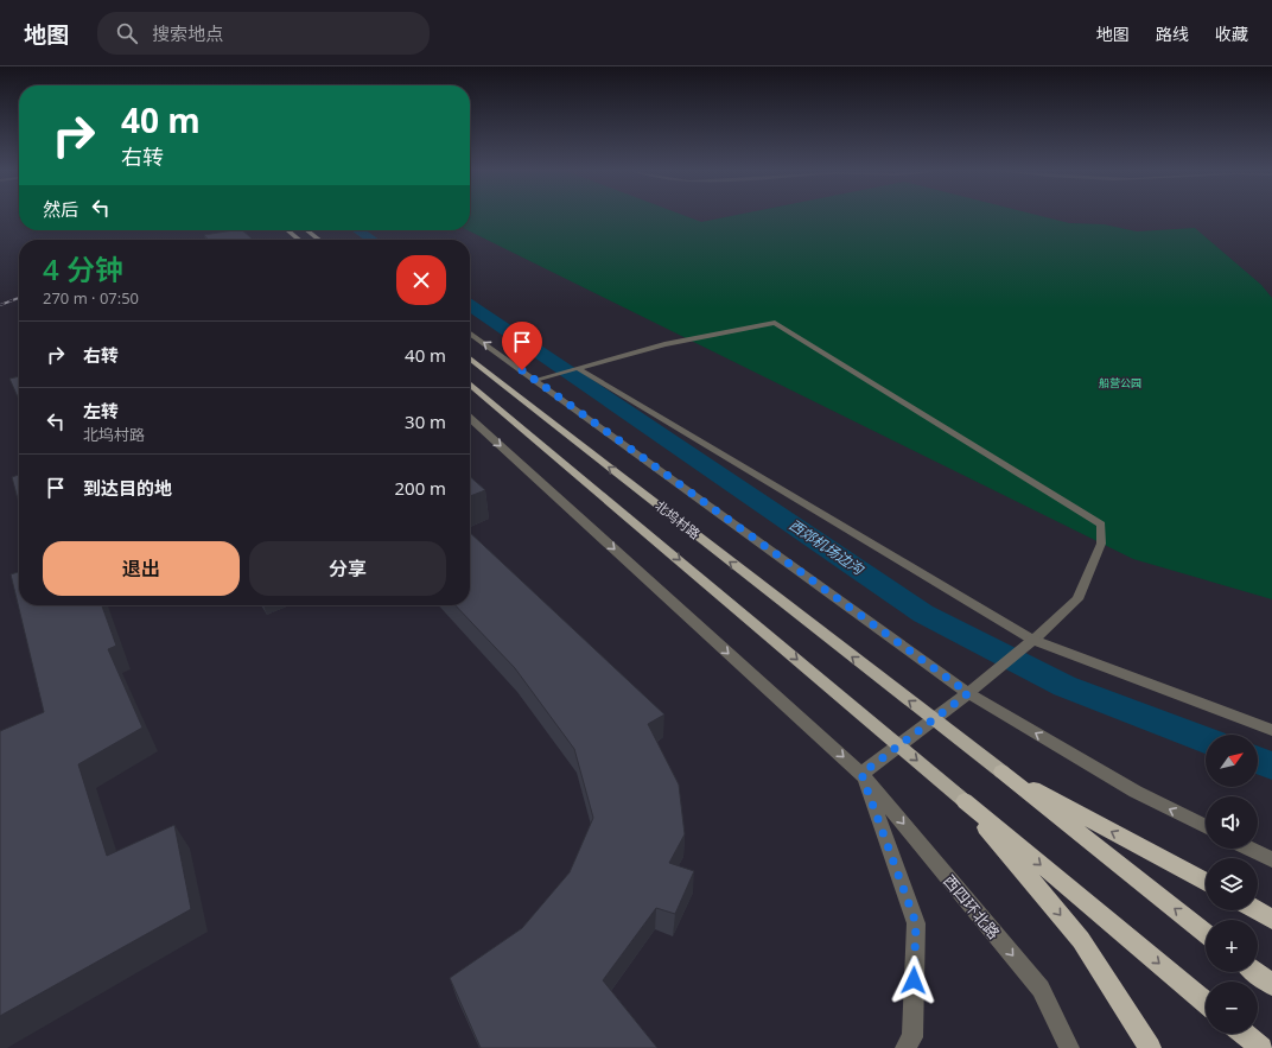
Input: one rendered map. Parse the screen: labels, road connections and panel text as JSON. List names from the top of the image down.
{
  "streets": {
    "main road": ["北坞村路"],
    "street": ["西四环北路"]
  },
  "one_way": ["西四环北路"],
  "water": ["西郊机场边沟"],
  "parks": ["船营公园"],
  "north": "top right",
  "page": {
    "header": "地图",
    "search": "搜索地点",
    "nav": ["地图", "路线", "收藏"],
    "turn": ["40 m", "右转"],
    "then": "然后",
    "heading": ["4 分钟", "270 m · 07:50"],
    "list": [
      {
        "name": "右转",
        "value": "40 m"
      },
      {
        "name": "左转",
        "note": "北坞村路",
        "value": "30 m"
      },
      {
        "name": "到达目的地",
        "value": "200 m"
      }
    ],
    "buttons": ["退出", "分享"],
    "map_buttons": ["+", "−"]
  }
}
